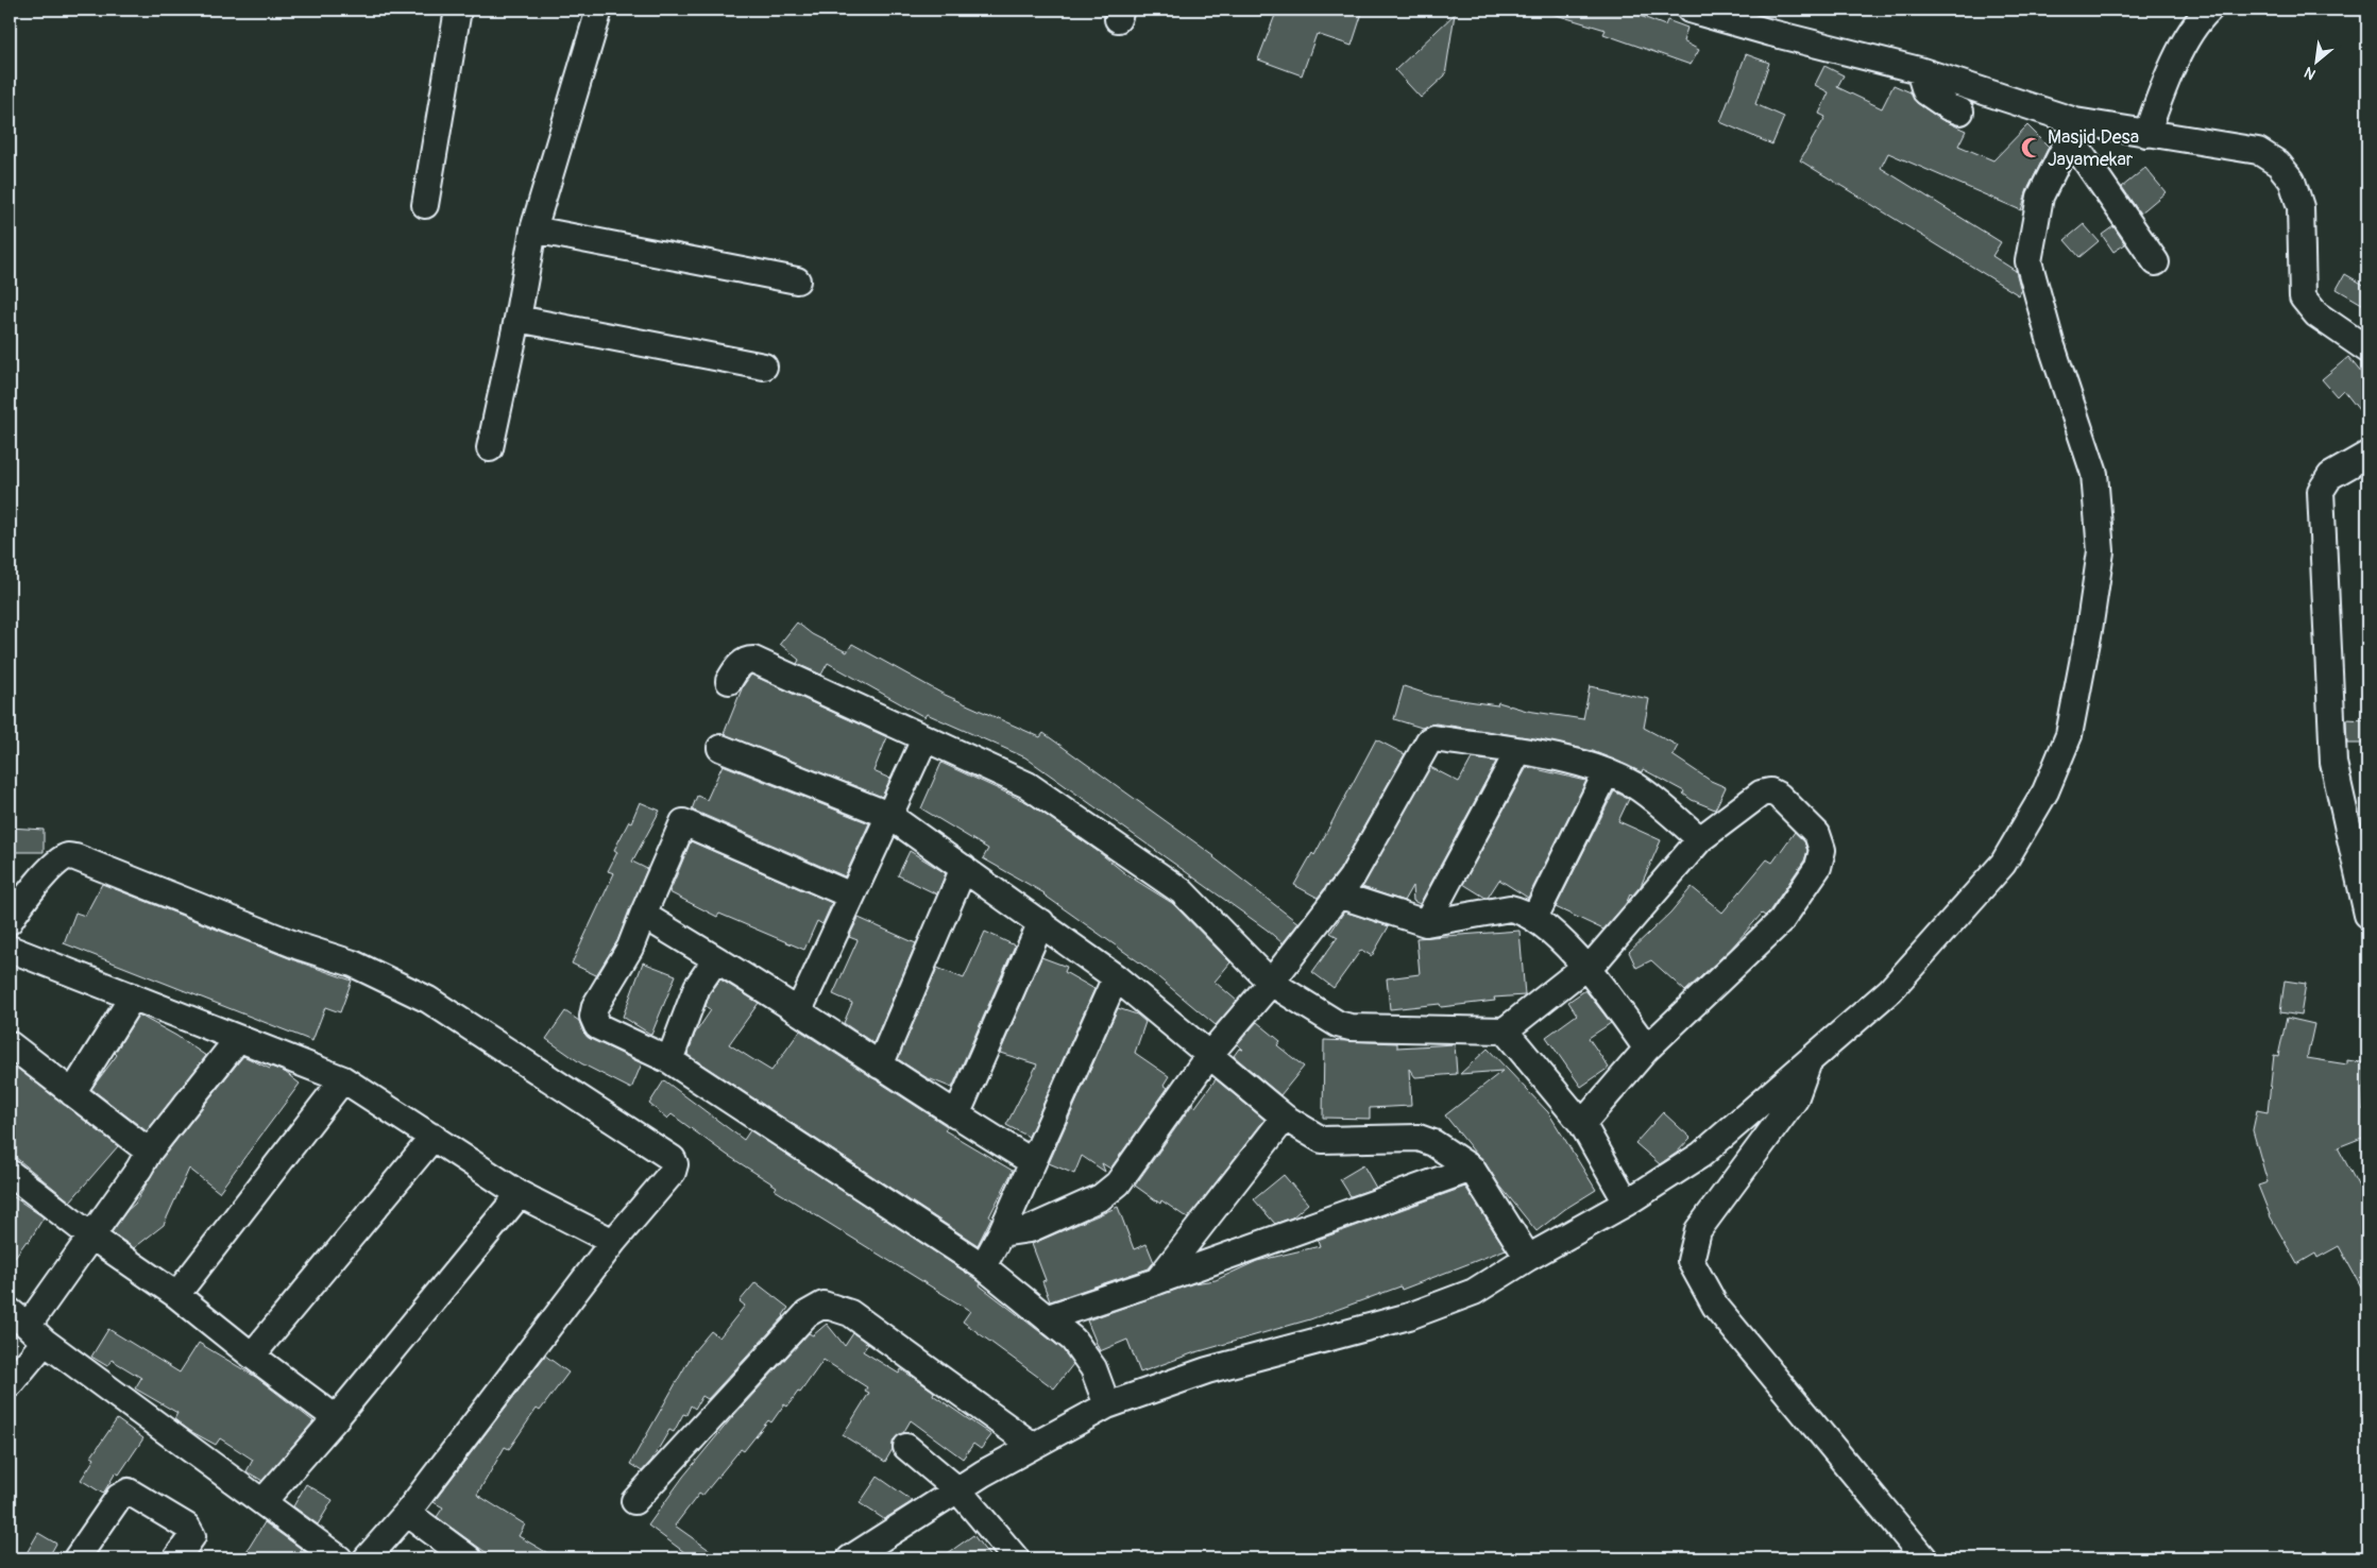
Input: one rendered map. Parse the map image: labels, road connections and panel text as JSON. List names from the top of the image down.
{
  "places": {
    "mosque": ["Masjid Desa Jayamekar"]
  },
  "north": "bottom left"
}
